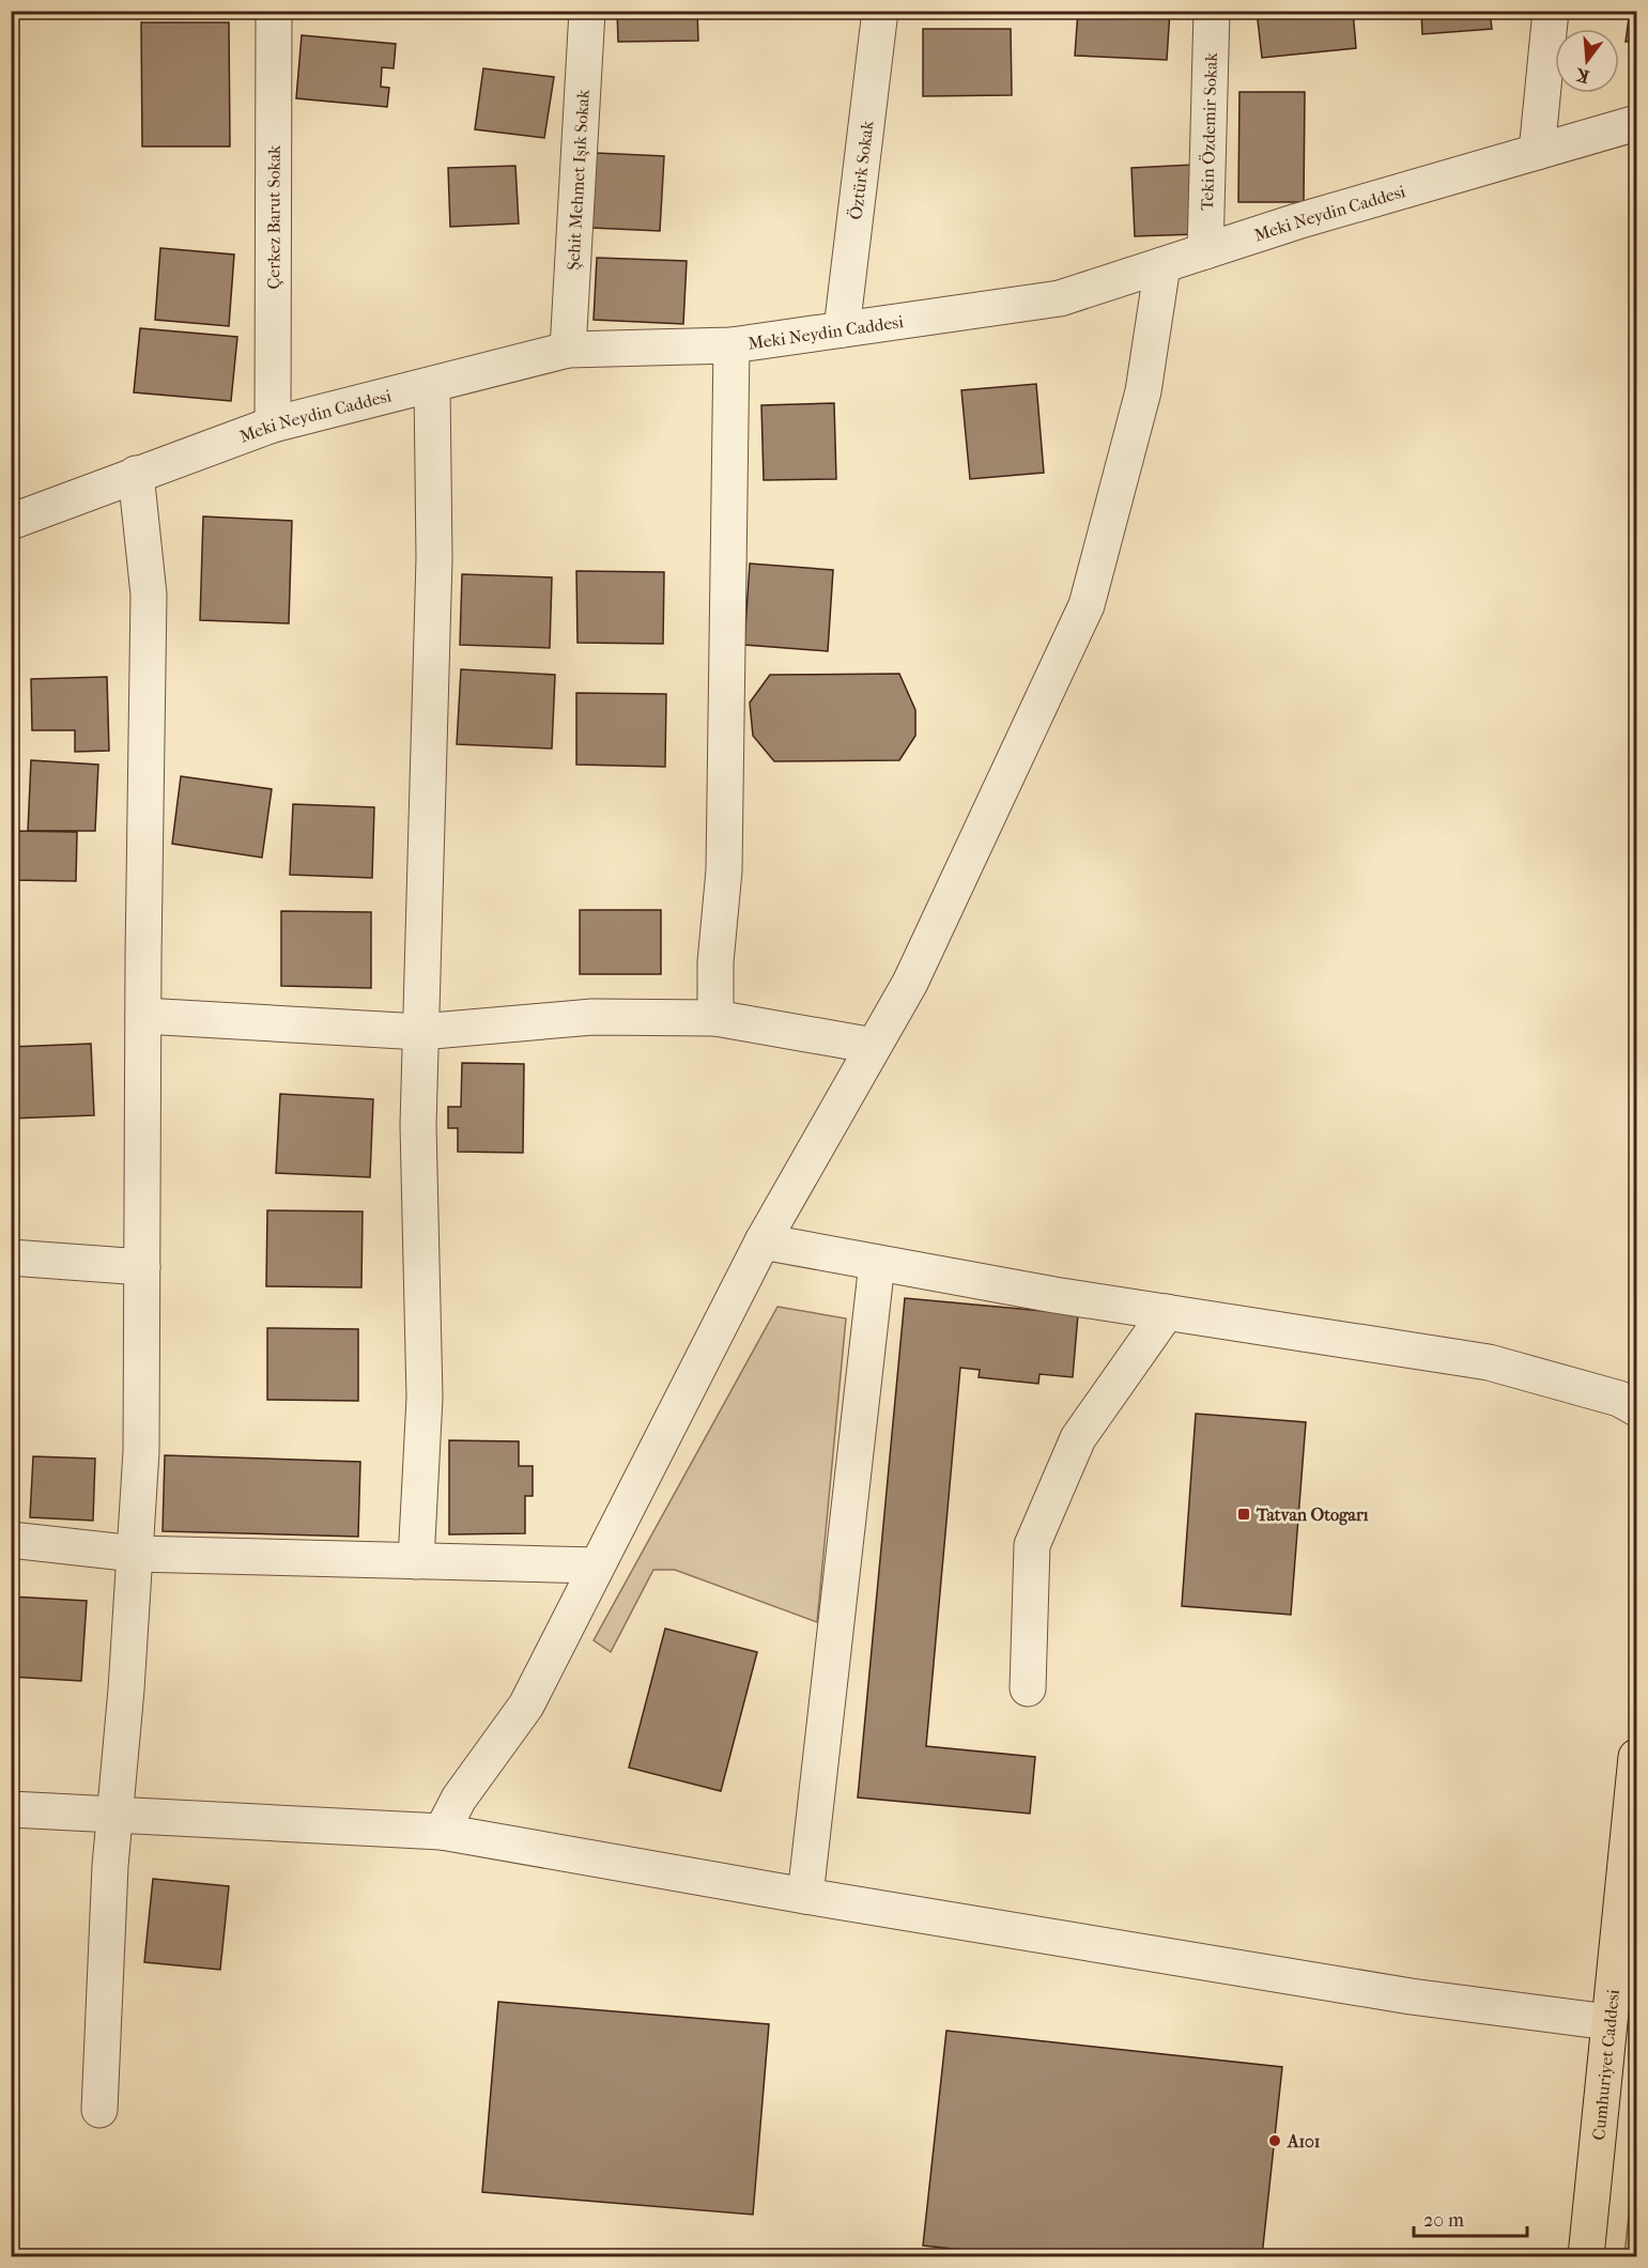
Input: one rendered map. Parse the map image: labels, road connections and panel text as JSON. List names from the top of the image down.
{
  "streets": {
    "highway": ["Cumhuriyet Caddesi"],
    "street": [
      "Tekin Özdemir Sokak",
      "Öztürk Sokak",
      "Şehit Mehmet Işık Sokak",
      "Meki Neydin Caddesi",
      "Çerkez Barut Sokak"
    ]
  },
  "crossings": [
    ["Tekin Özdemir Sokak", "Meki Neydin Caddesi"],
    ["Öztürk Sokak", "Meki Neydin Caddesi"],
    ["Şehit Mehmet Işık Sokak", "Meki Neydin Caddesi"],
    ["Meki Neydin Caddesi", "Çerkez Barut Sokak"]
  ],
  "places": {
    "transit": ["Tatvan Otogarı"],
    "other": ["A101"]
  },
  "scale_bar": "20 m",
  "north": "bottom"
}
